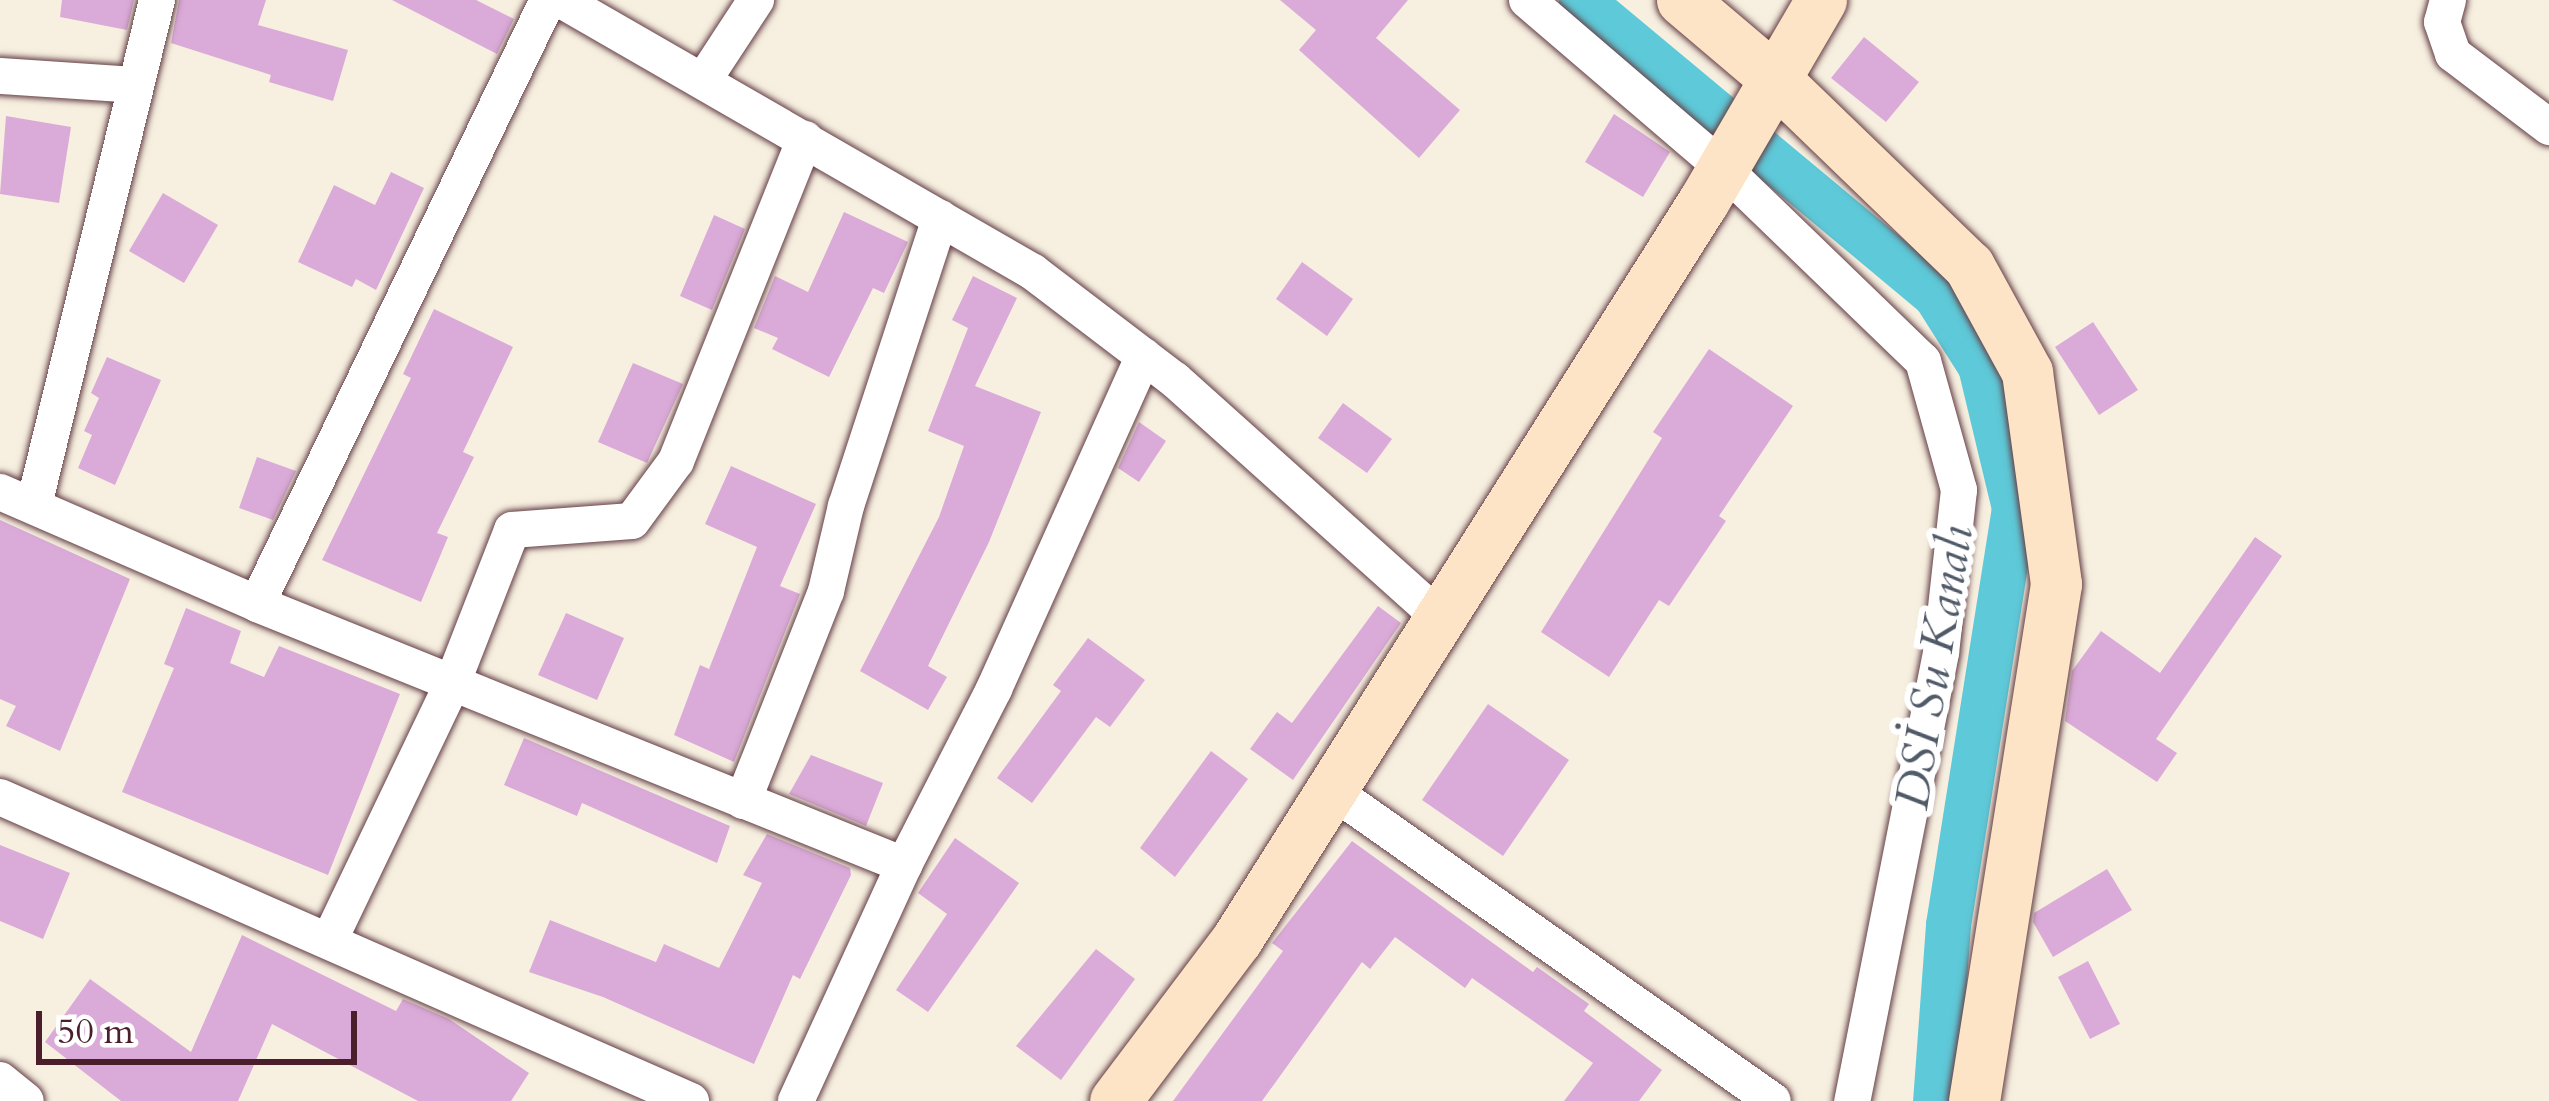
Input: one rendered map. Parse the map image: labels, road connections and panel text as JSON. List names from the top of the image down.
{
  "water": ["DSİ Su Kanalı"],
  "scale_bar": "50 m"
}
